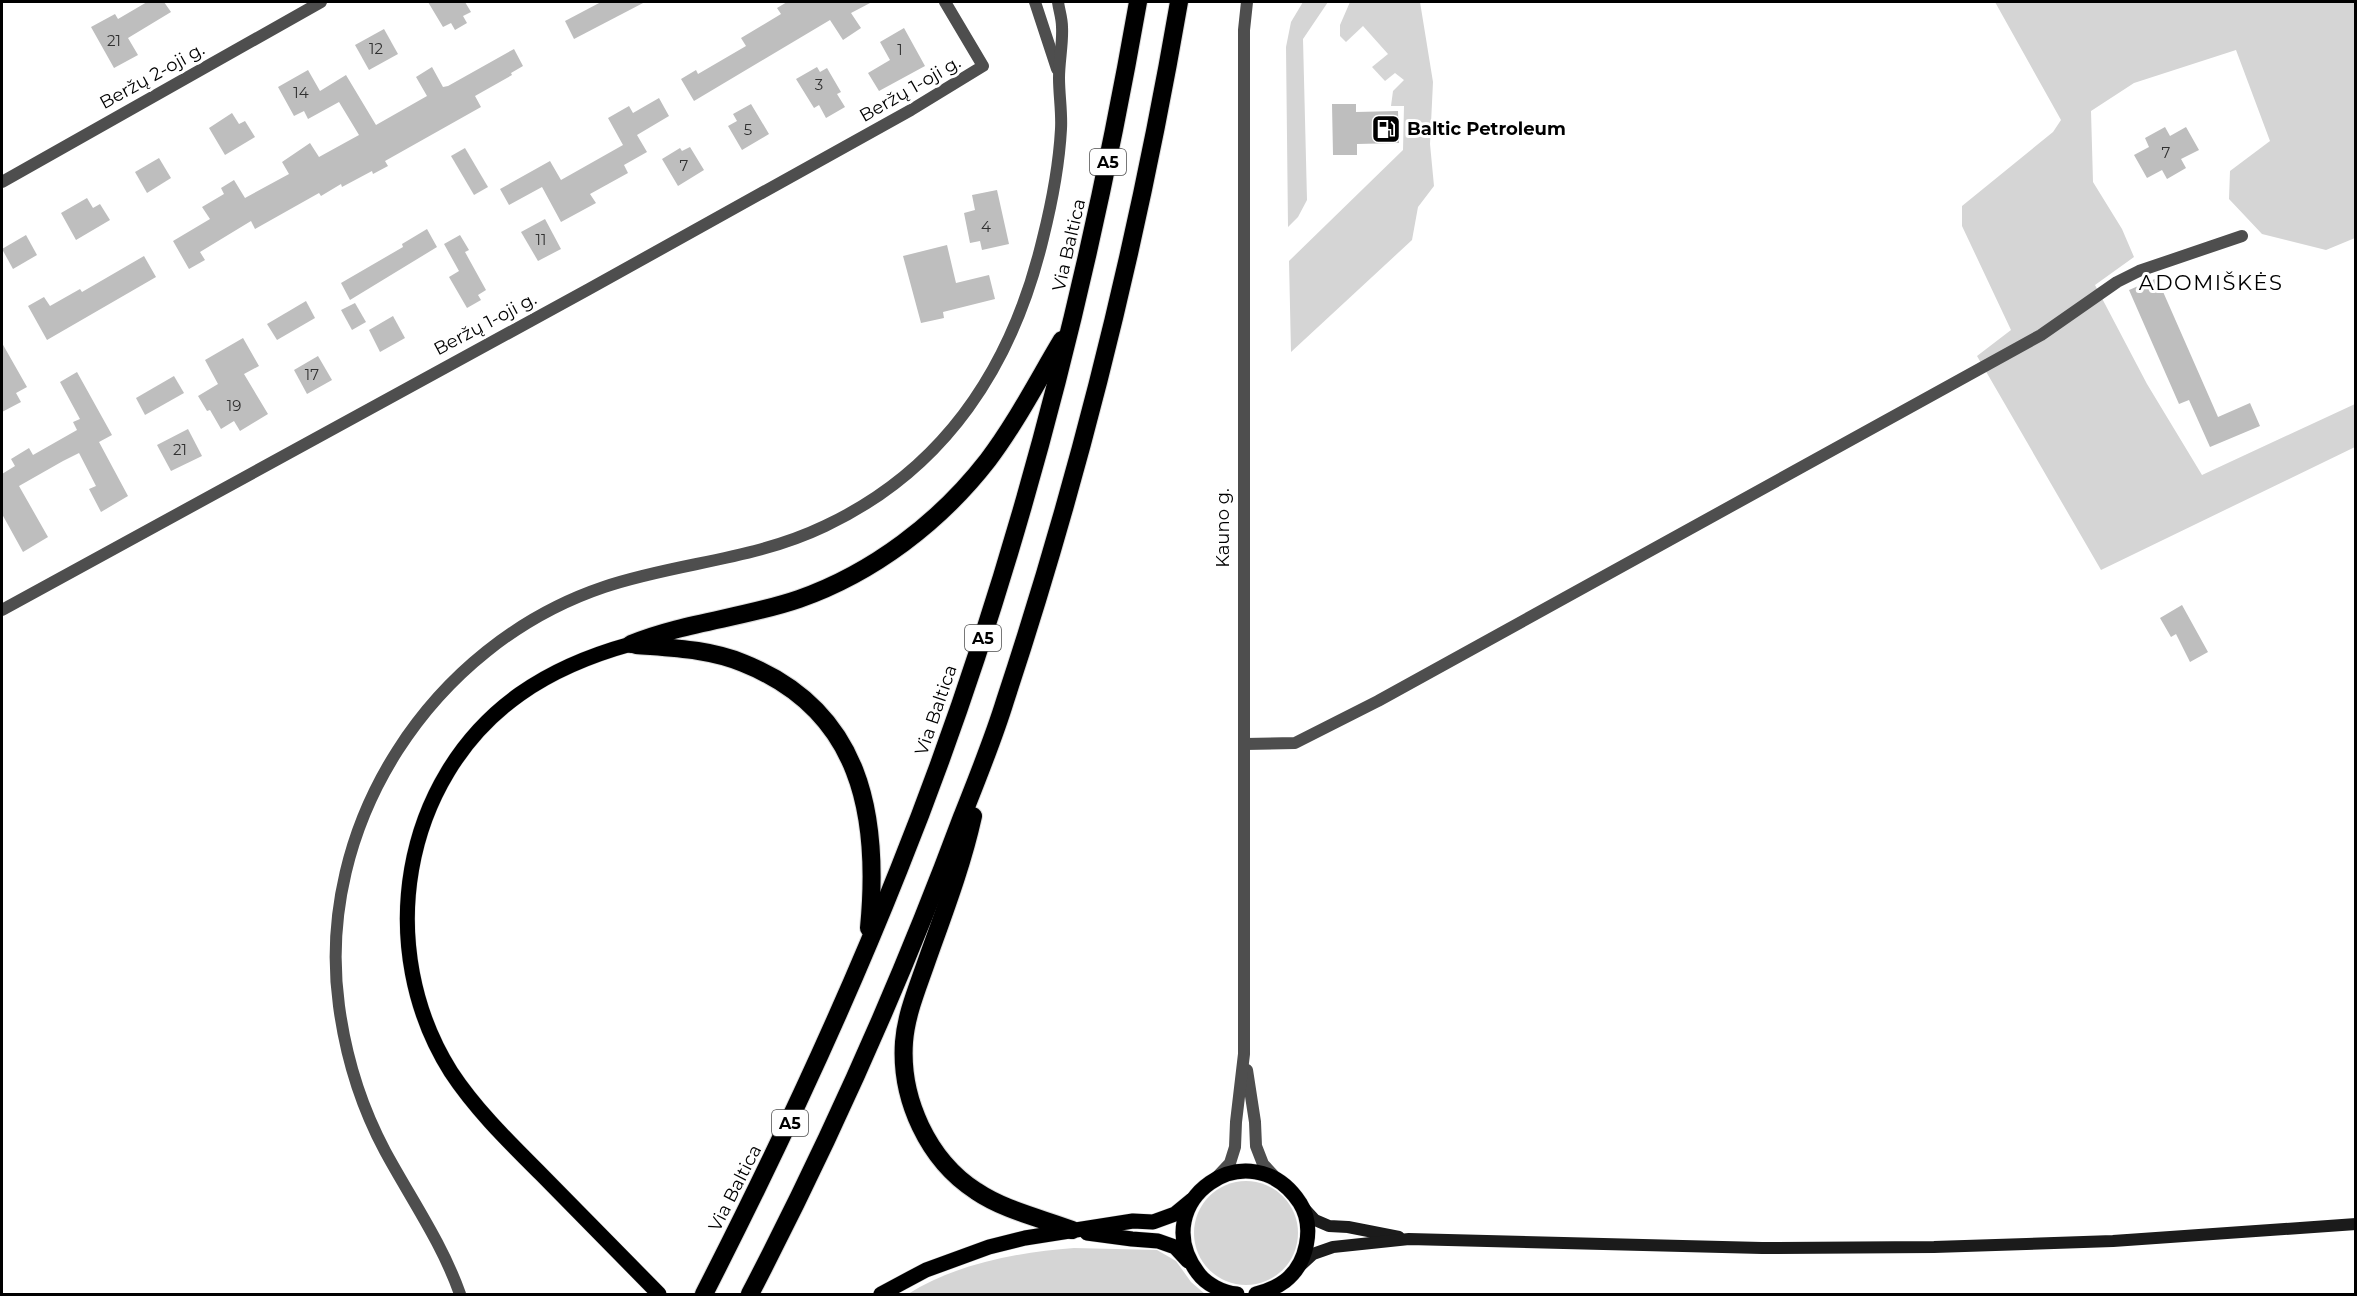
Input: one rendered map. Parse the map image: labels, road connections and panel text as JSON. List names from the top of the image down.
{
  "streets": {
    "highway": ["A5", "Via Baltica"],
    "street": ["Beržų 2-oji g.", "Beržų 1-oji g.", "Kauno g."]
  },
  "districts": ["ADOMIŠKĖS"],
  "places": {
    "fuel station": ["Baltic Petroleum"]
  },
  "house_numbers": [
    "21",
    "12",
    "1",
    "3",
    "14",
    "5",
    "7",
    "7",
    "4",
    "11",
    "17",
    "19",
    "21"
  ]
}
